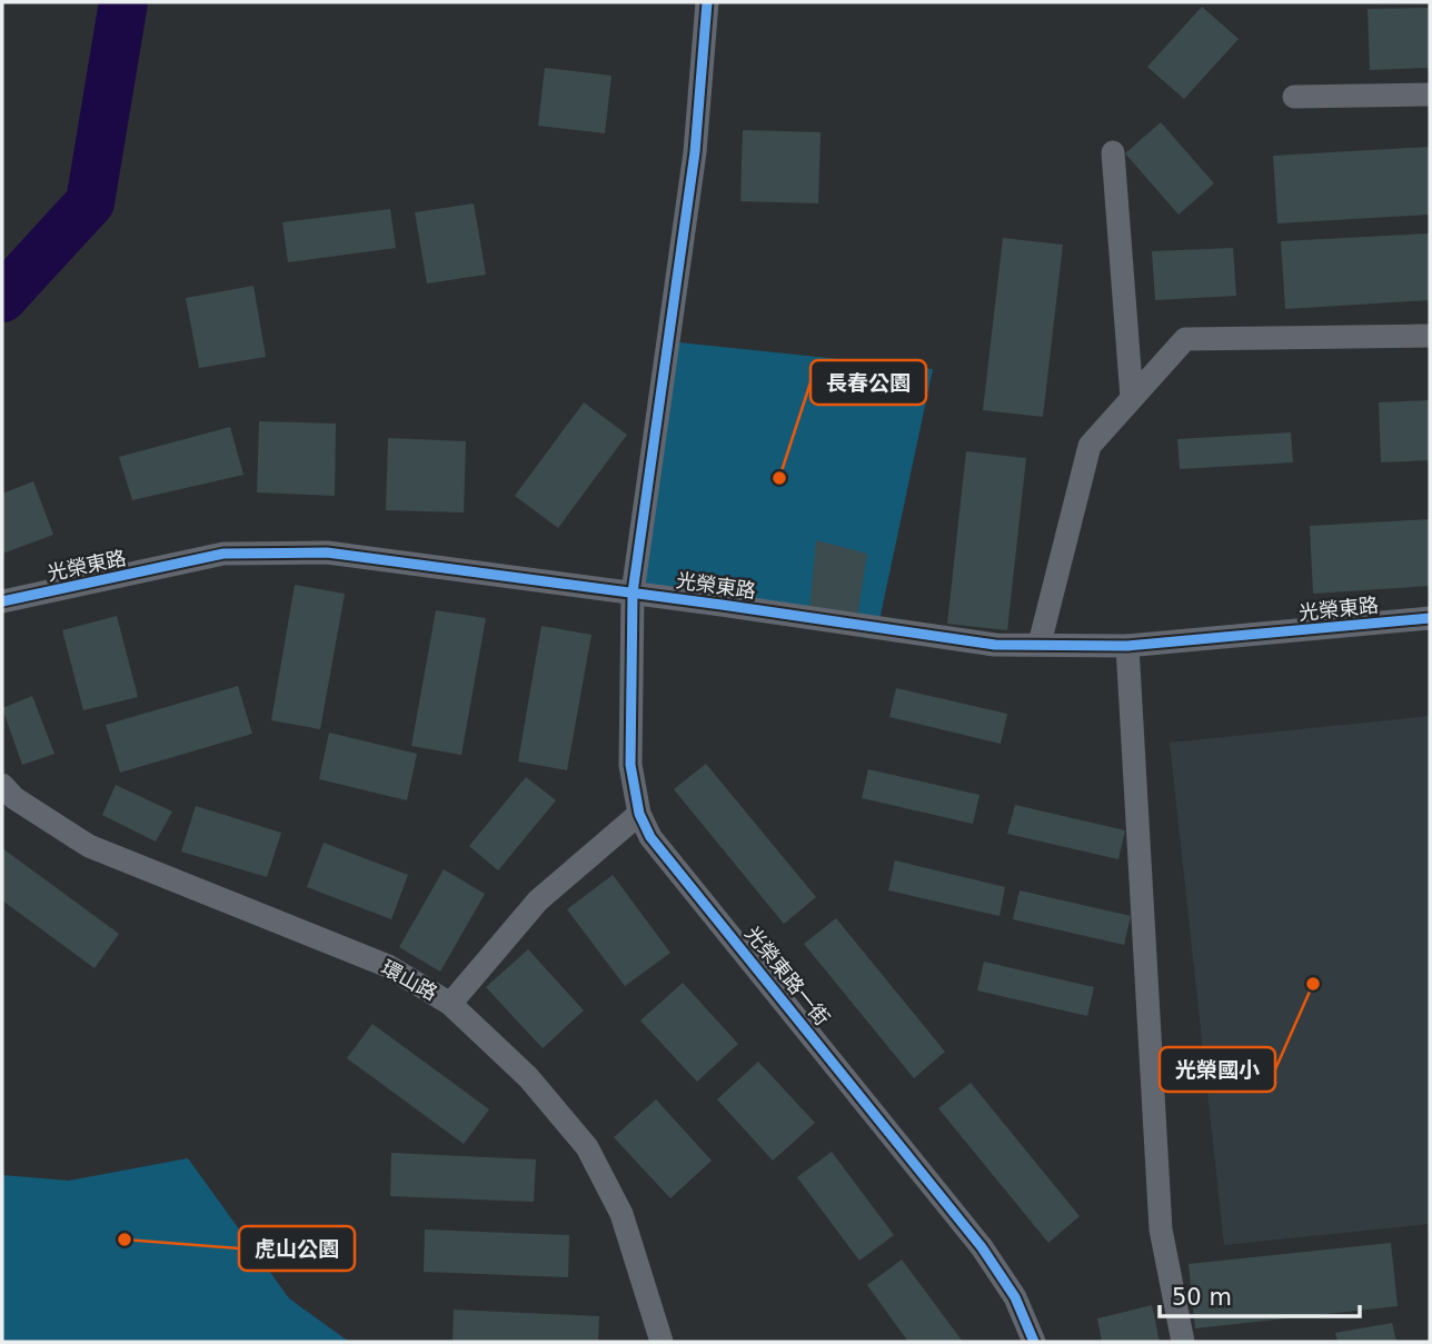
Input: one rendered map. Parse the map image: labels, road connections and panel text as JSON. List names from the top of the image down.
{
  "streets": {
    "street": ["光榮東路", "光榮東路一街", "環山路"]
  },
  "crossings": [
    ["光榮東路", "光榮東路一街"]
  ],
  "places": ["長春公園", "光榮國小", "虎山公園"],
  "scale_bar": "50 m"
}
